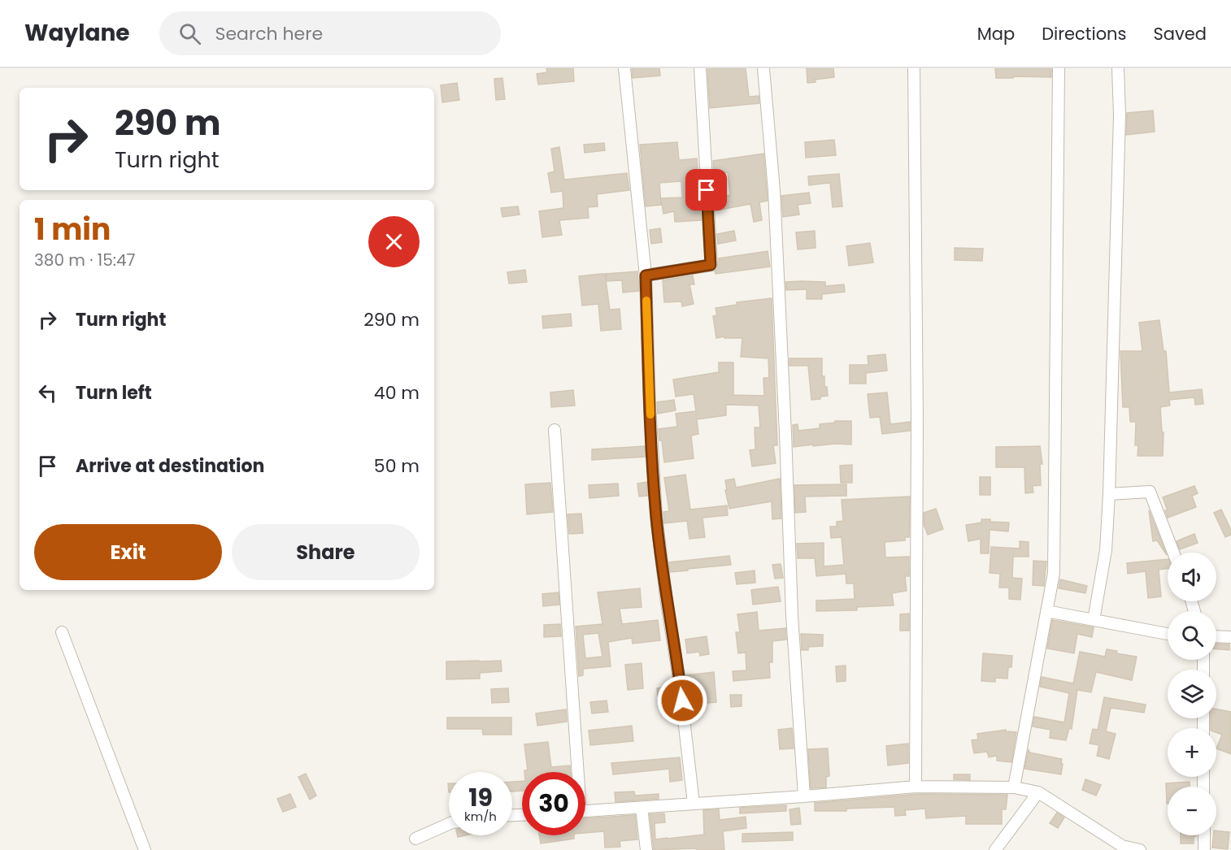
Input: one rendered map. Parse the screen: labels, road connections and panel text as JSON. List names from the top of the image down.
{
  "page": {
    "header": "Waylane",
    "search": "Search here",
    "nav": ["Map", "Directions", "Saved"],
    "turn": ["290 m", "Turn right"],
    "heading": ["1 min", "380 m · 15:47"],
    "list": [
      {
        "name": "Turn right",
        "value": "290 m"
      },
      {
        "name": "Turn left",
        "value": "40 m"
      },
      {
        "name": "Arrive at destination",
        "value": "50 m"
      }
    ],
    "buttons": ["Exit", "Share"],
    "map_buttons": ["+", "−"],
    "speed": "19 km/h",
    "limit": "30"
  }
}
